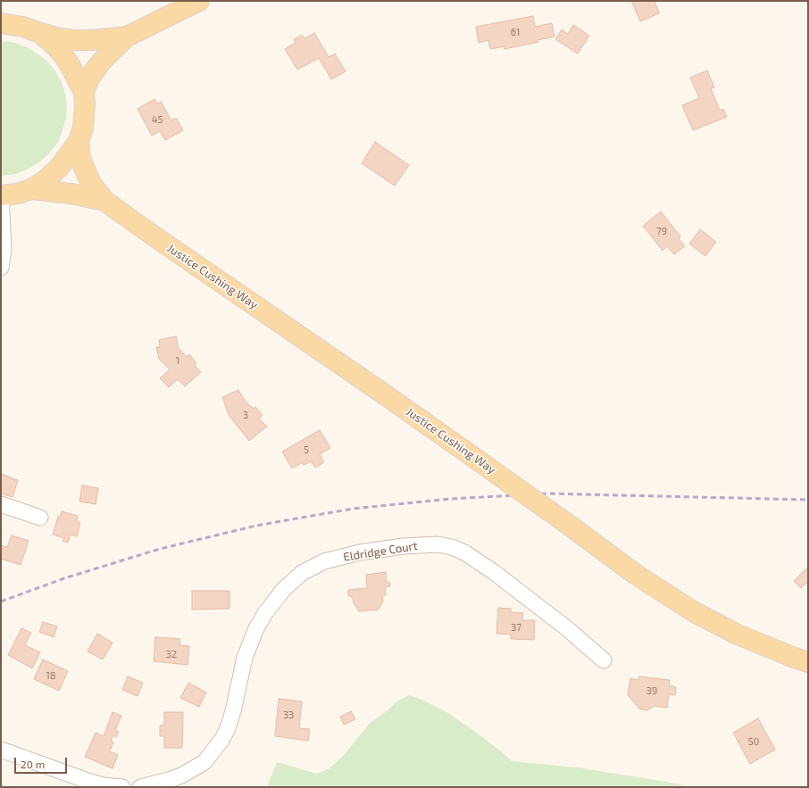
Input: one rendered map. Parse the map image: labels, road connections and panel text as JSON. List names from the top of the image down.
{
  "streets": {
    "main road": ["Justice Cushing Way"],
    "street": ["Eldridge Court"]
  },
  "house_numbers": [
    "61",
    "45",
    "79",
    "1",
    "3",
    "5",
    "37",
    "32",
    "18",
    "39",
    "33",
    "50"
  ],
  "scale_bar": "20 m"
}
